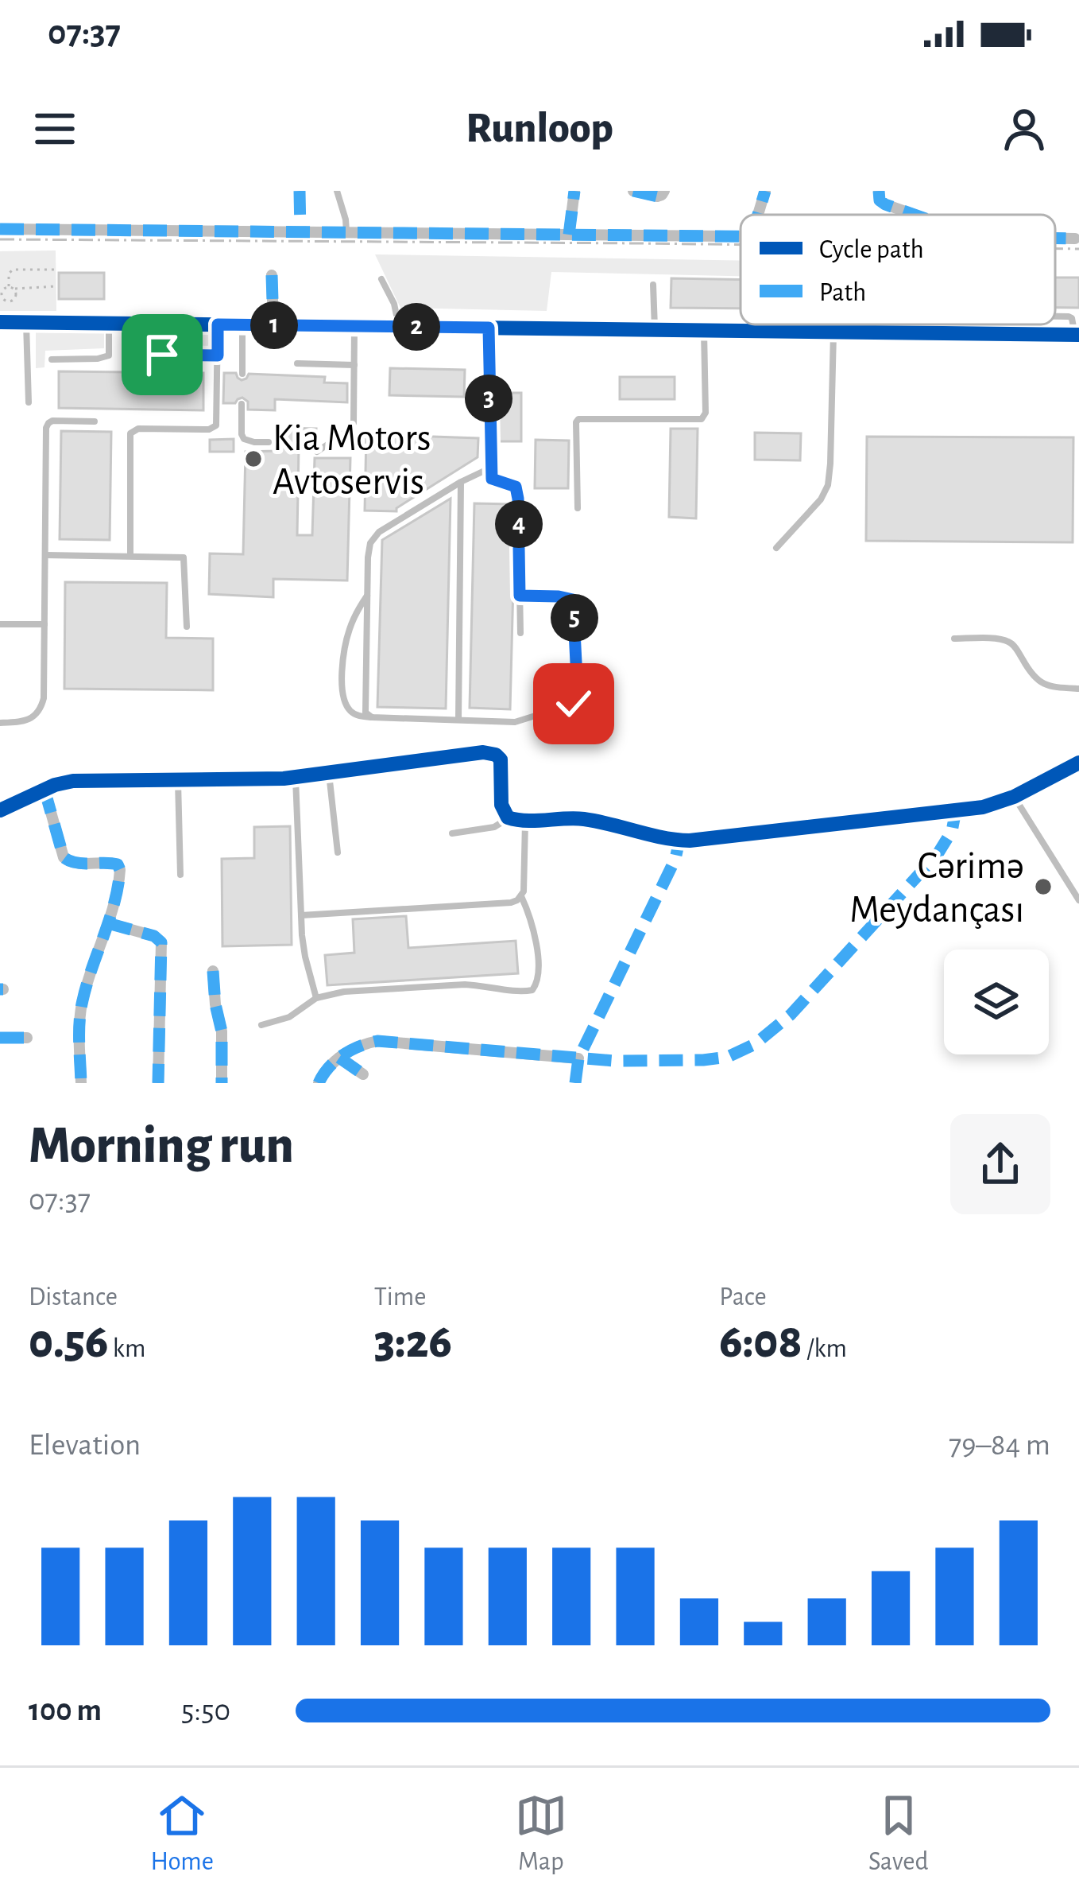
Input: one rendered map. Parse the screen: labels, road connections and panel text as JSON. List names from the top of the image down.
{
  "places": ["Kia Motors Avtoservis", "Cərimə Meydançası"],
  "legend": ["Cycle path", "Path"],
  "page": {
    "status": "07:37",
    "header": "Runloop",
    "pins": [
      "1",
      "2",
      "3",
      "4",
      "5"
    ],
    "heading": ["Morning run", "07:37"],
    "stats": [
      ["Distance", "0.56 km"],
      ["Time", "3:26"],
      ["Pace", "6:08 /km"]
    ],
    "chart": ["Elevation", "79–84 m"],
    "list": [
      {
        "name": "100 m",
        "note": "5:50"
      }
    ],
    "tabs": ["Home", "Map", "Saved"]
  }
}
